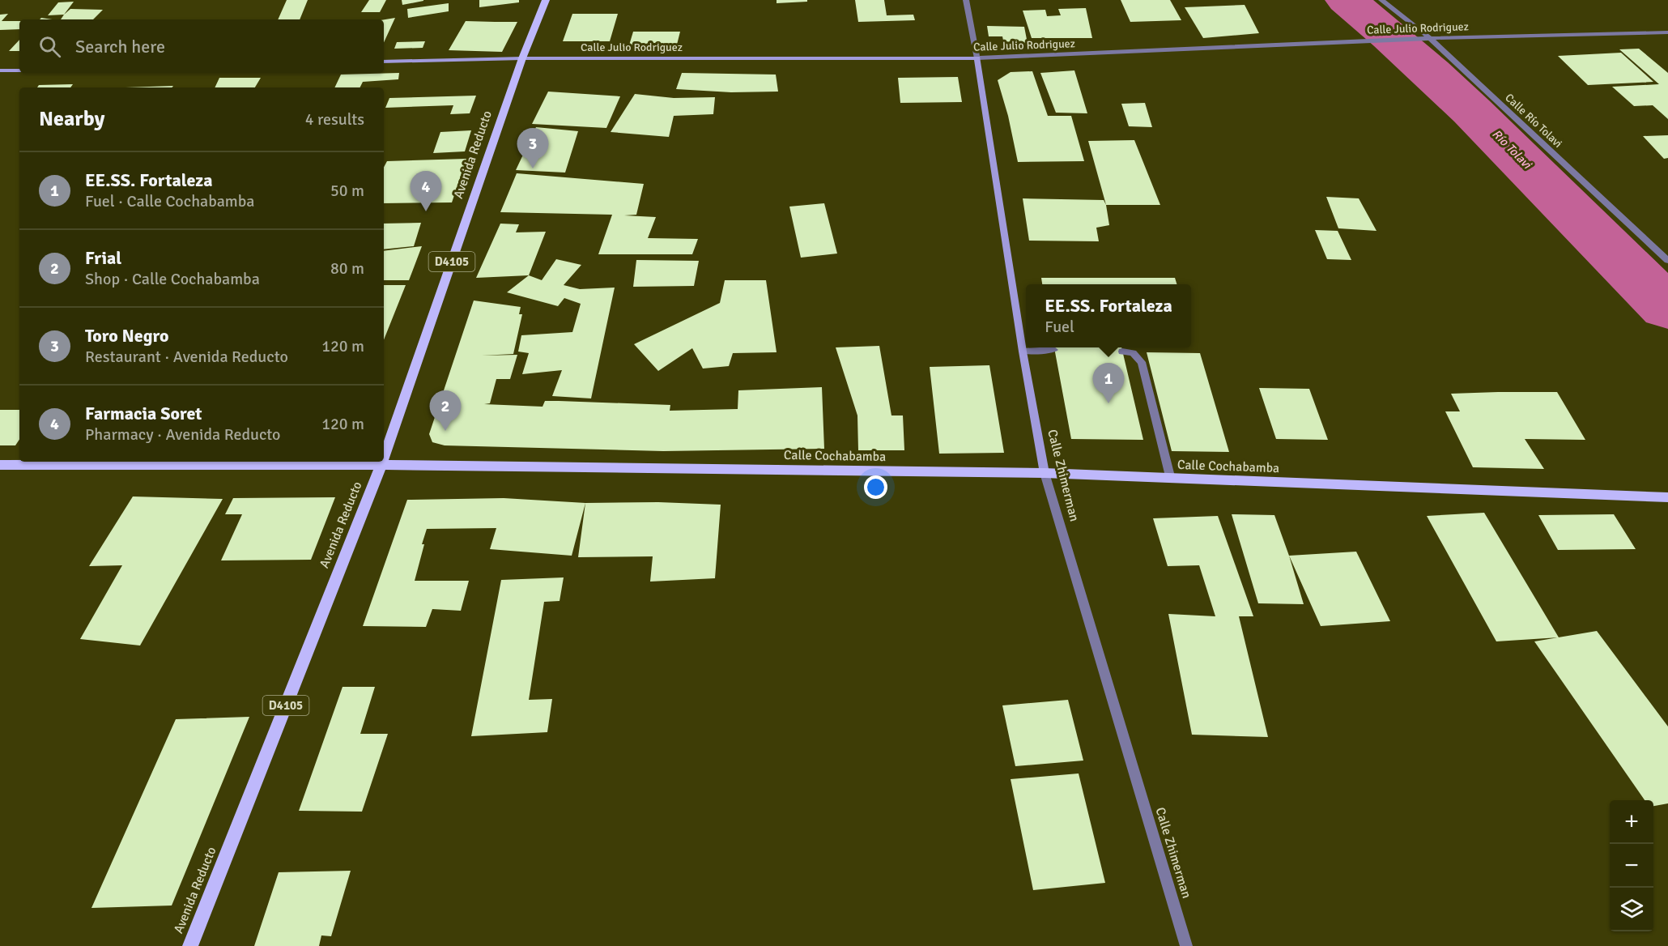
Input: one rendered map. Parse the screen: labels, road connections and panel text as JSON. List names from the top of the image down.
{
  "streets": {
    "main road": [
      "Calle Julio Rodriguez",
      "Avenida Reducto",
      "D4105",
      "Calle Cochabamba",
      "Calle Zhimerman"
    ],
    "street": ["Calle Río Tolavi"]
  },
  "crossings": [
    ["Calle Julio Rodriguez", "Calle Río Tolavi"],
    ["Calle Julio Rodriguez", "Avenida Reducto"],
    ["Calle Julio Rodriguez", "Calle Zhimerman"],
    ["Avenida Reducto", "Calle Cochabamba"],
    ["Calle Cochabamba", "Calle Zhimerman"]
  ],
  "water": ["Río Tolavi"],
  "page": {
    "search": "Search here",
    "heading": ["Nearby", "4 results"],
    "pins": [
      "3",
      "4",
      "1",
      "2"
    ],
    "list": [
      {
        "mark": "1",
        "name": "EE.SS. Fortaleza",
        "note": "Fuel · Calle Cochabamba",
        "value": "50 m"
      },
      {
        "mark": "2",
        "name": "Frial",
        "note": "Shop · Calle Cochabamba",
        "value": "80 m"
      },
      {
        "mark": "3",
        "name": "Toro Negro",
        "note": "Restaurant · Avenida Reducto",
        "value": "120 m"
      },
      {
        "mark": "4",
        "name": "Farmacia Soret",
        "note": "Pharmacy · Avenida Reducto",
        "value": "120 m"
      }
    ],
    "popup": ["EE.SS. Fortaleza", "Fuel"],
    "map_buttons": ["+", "−"]
  }
}
